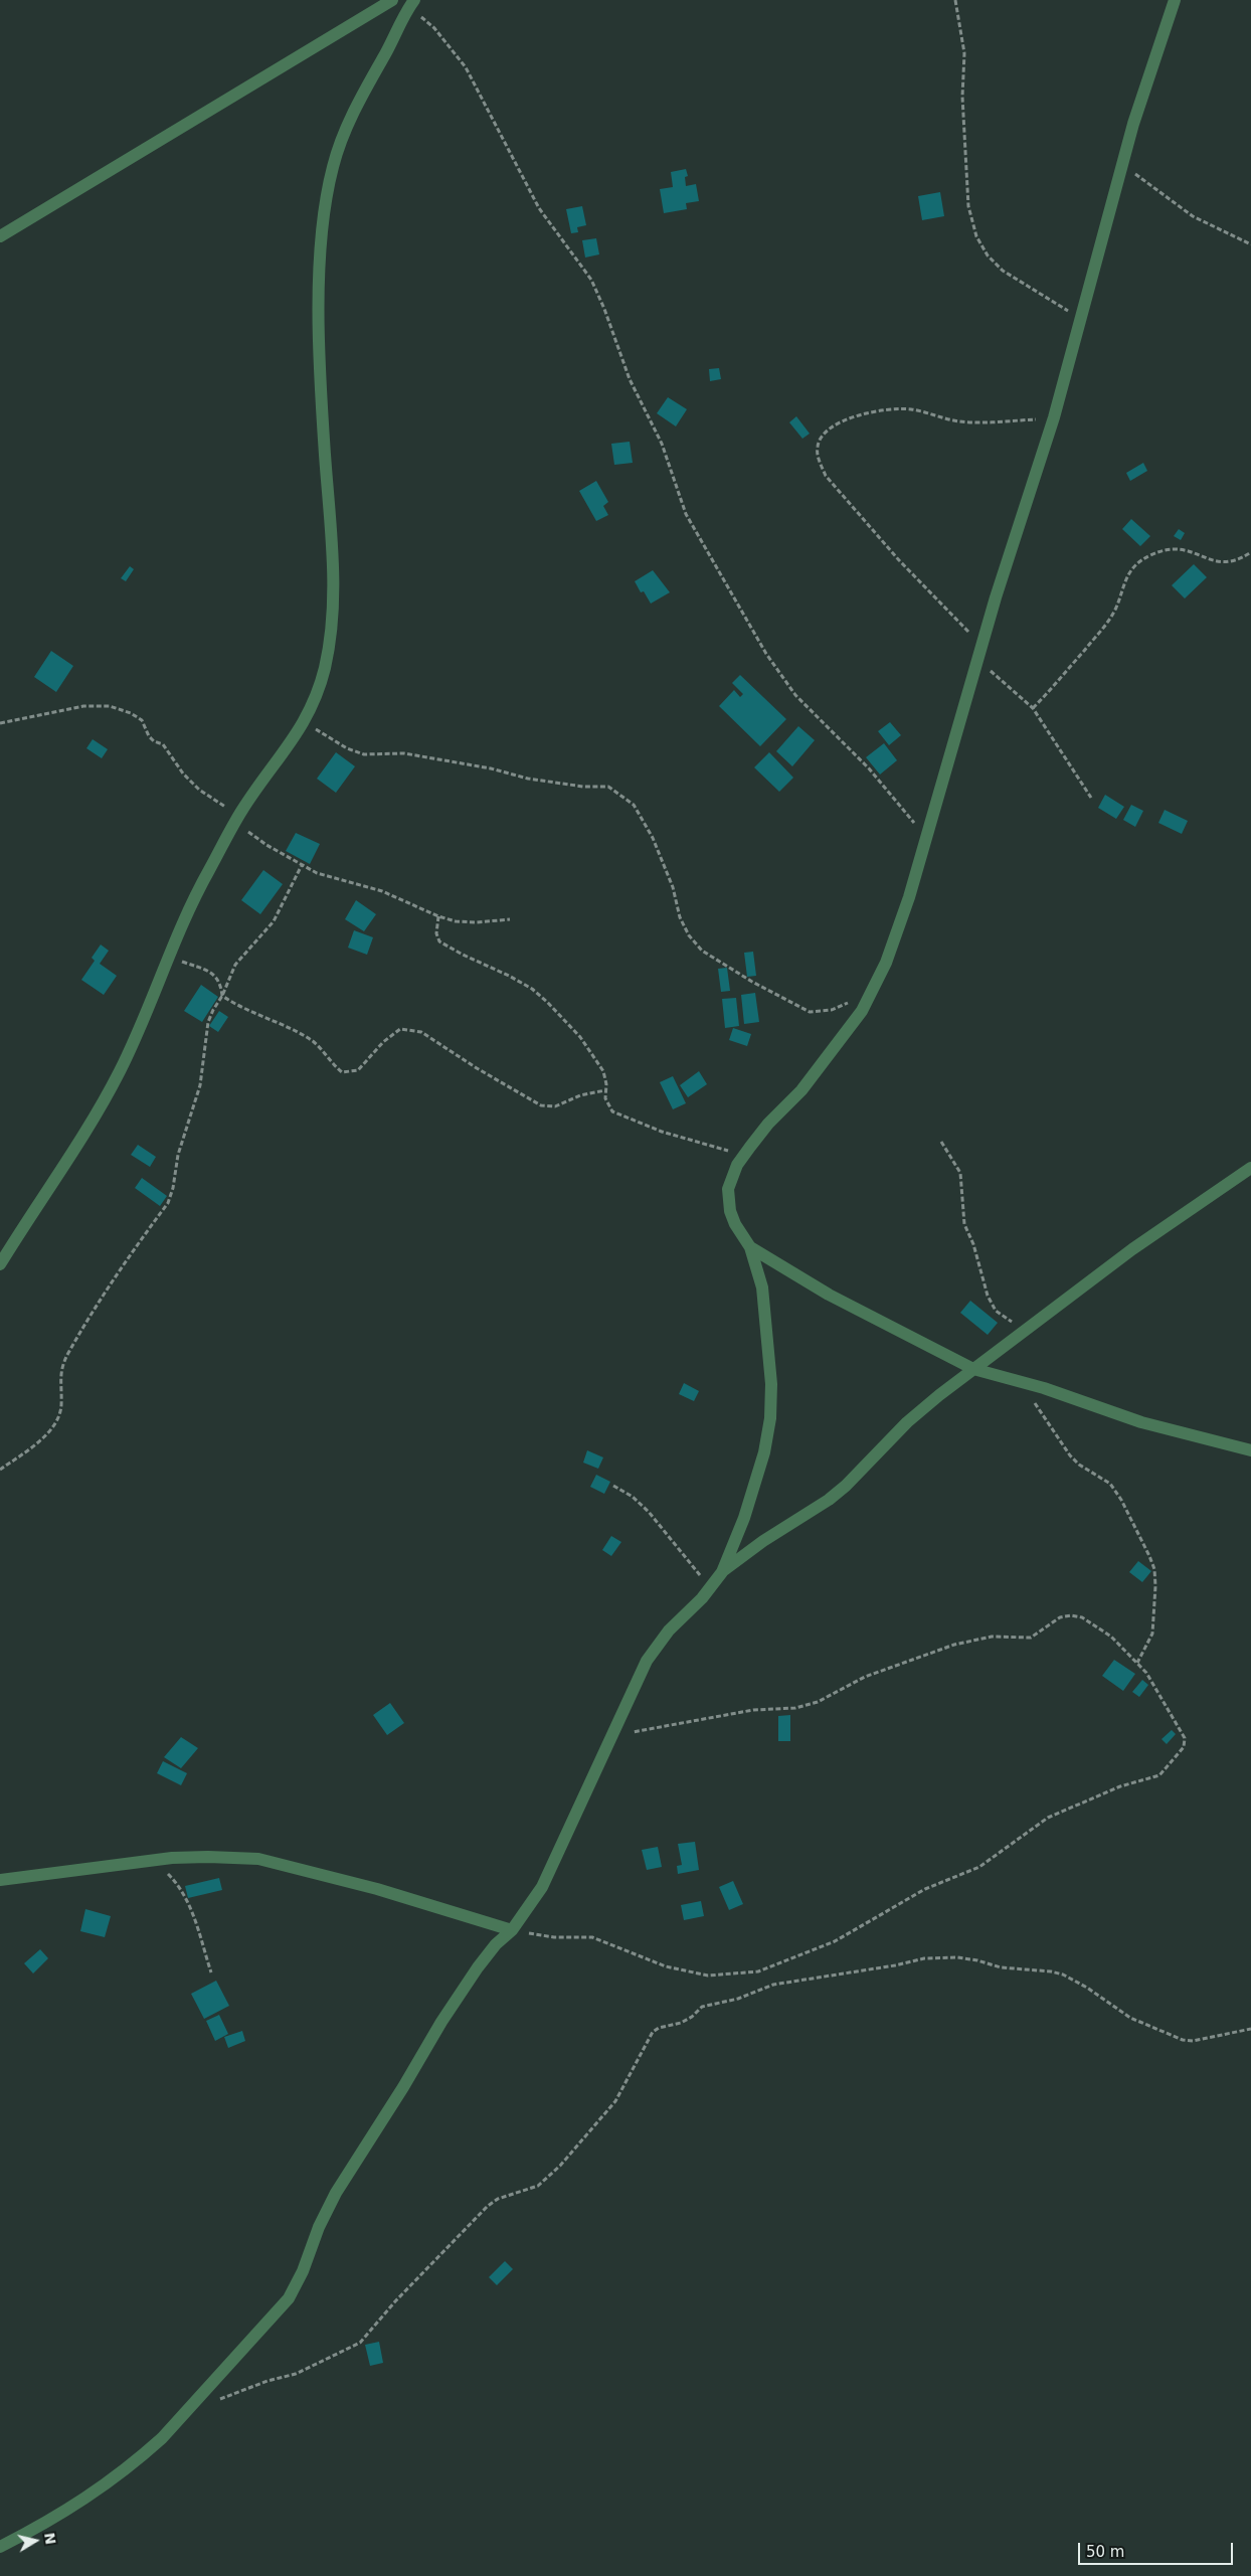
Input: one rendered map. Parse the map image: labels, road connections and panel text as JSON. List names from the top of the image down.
{
  "scale_bar": "50 m",
  "north": "right"
}
